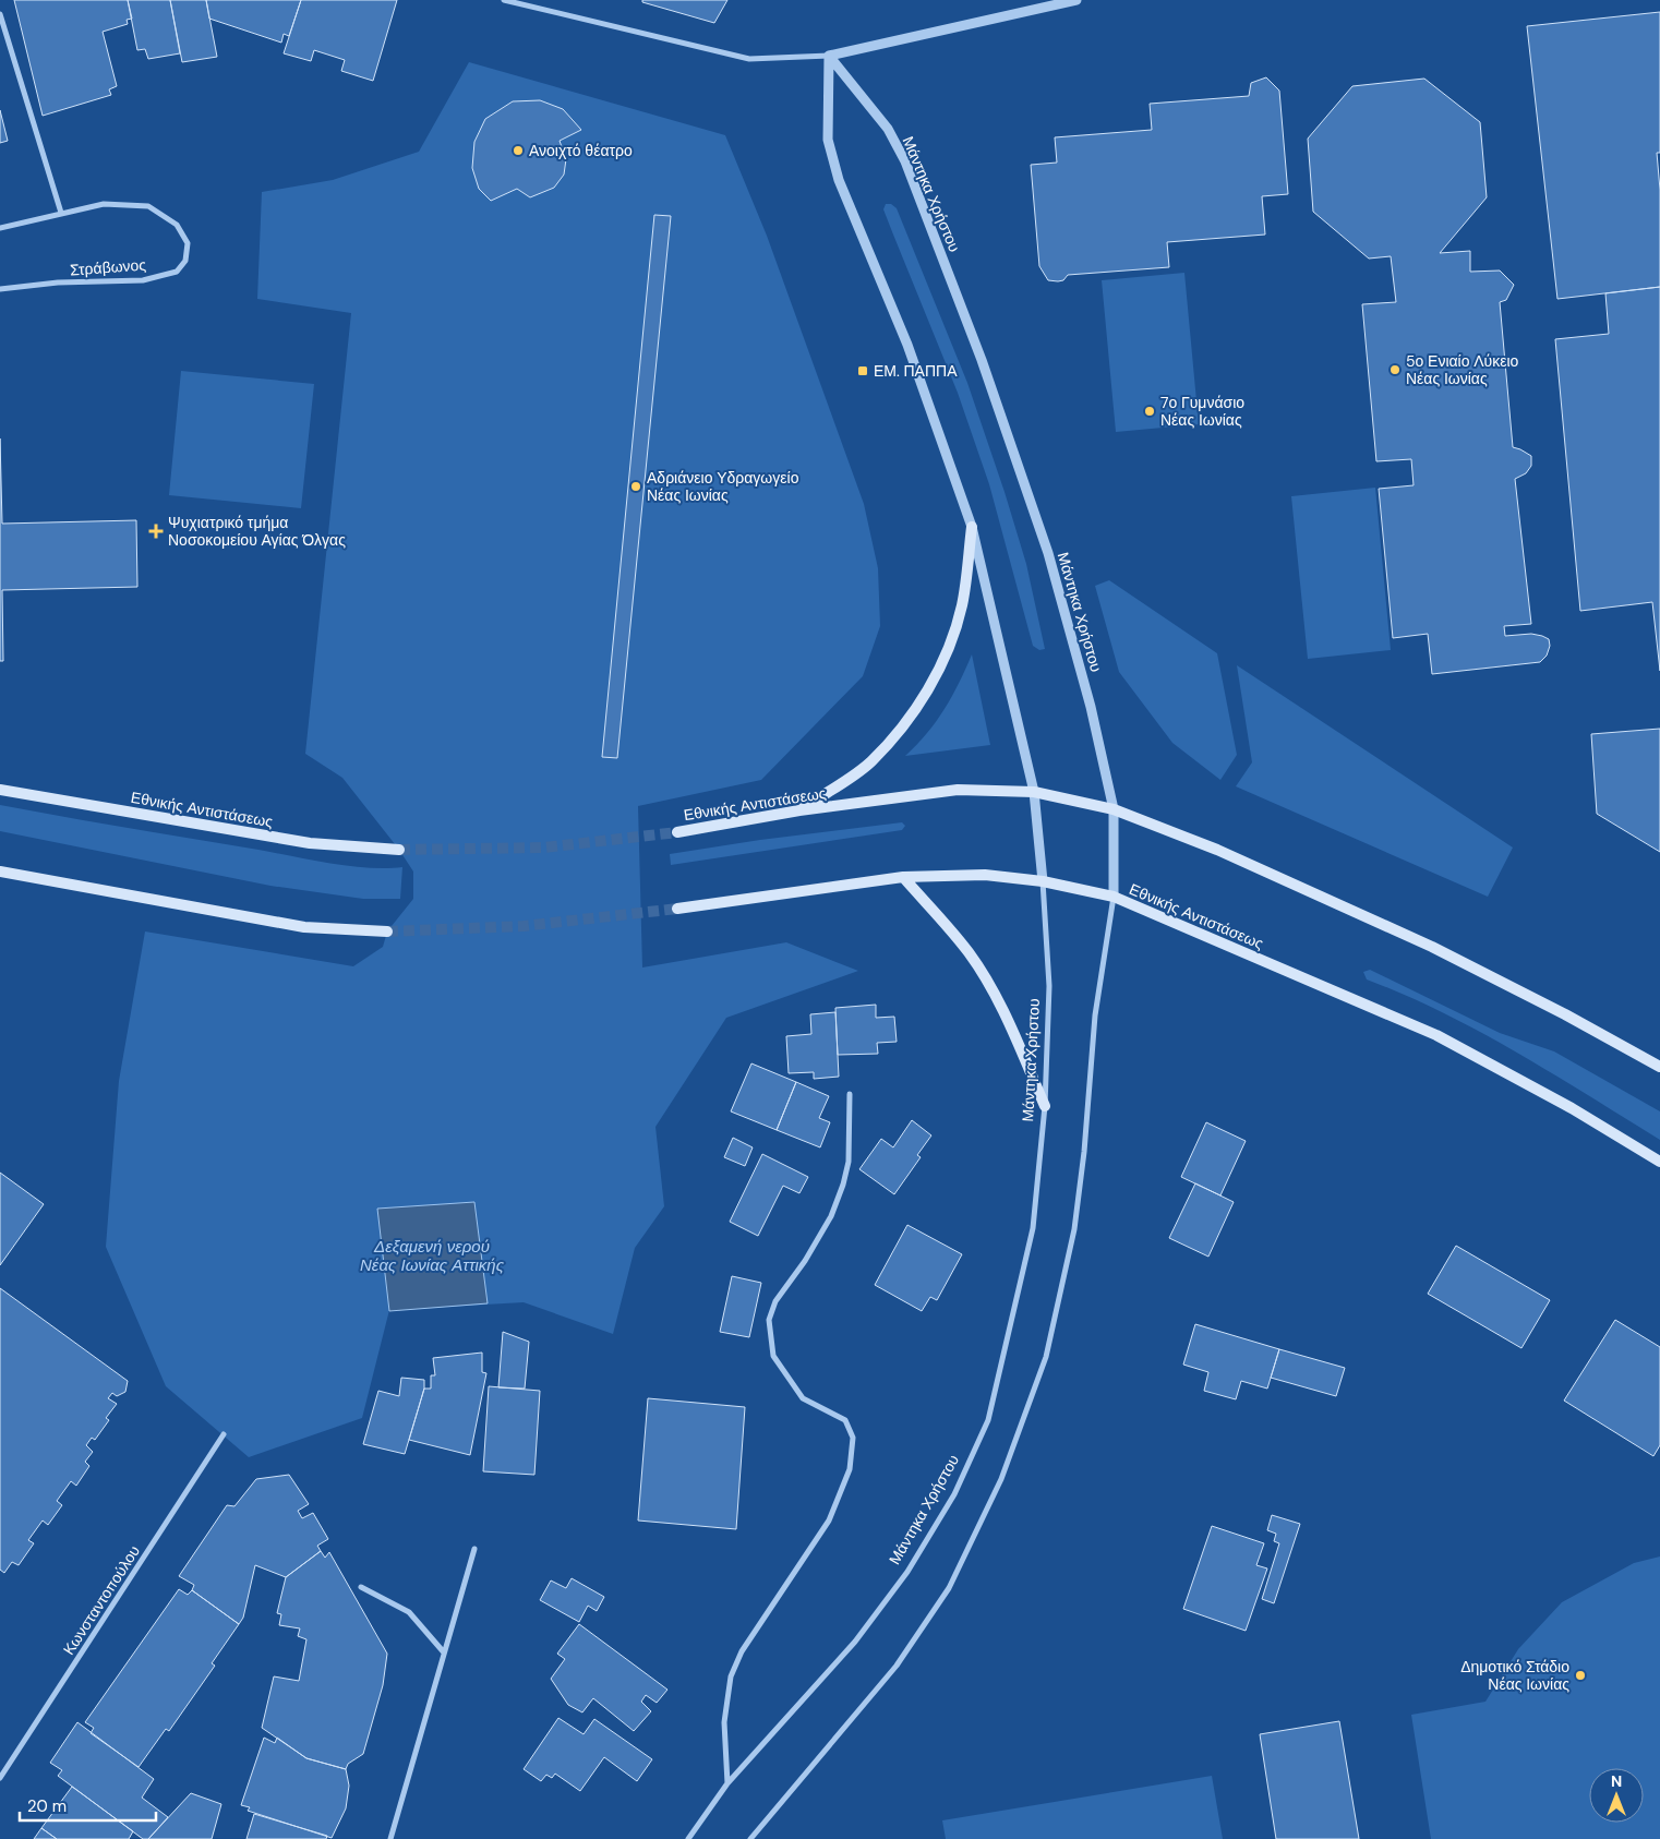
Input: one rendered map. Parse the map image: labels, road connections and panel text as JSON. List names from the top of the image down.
{
  "streets": {
    "main road": ["Εθνικής Αντιστάσεως"],
    "street": ["Μάντηκα Χρήστου", "Στράβωνος", "Κωνσταντοπούλου"]
  },
  "crossings": [
    ["Μάντηκα Χρήστου", "Εθνικής Αντιστάσεως"]
  ],
  "water": ["Δεξαμενή νερού Νέας Ιωνίας Αττικής"],
  "places": {
    "other": [
      "Ανοιχτό θέατρο",
      "5ο Ενιαίο Λύκειο Νέας Ιωνίας",
      "7ο Γυμνάσιο Νέας Ιωνίας",
      "Αδριάνειο Υδραγωγείο Νέας Ιωνίας",
      "Δημοτικό Στάδιο Νέας Ιωνίας"
    ],
    "transit": ["ΕΜ. ΠΑΠΠΑ"],
    "health": ["Ψυχιατρικό τμήμα Νοσοκομείου Αγίας Όλγας"]
  },
  "scale_bar": "20 m",
  "north": "top"
}
